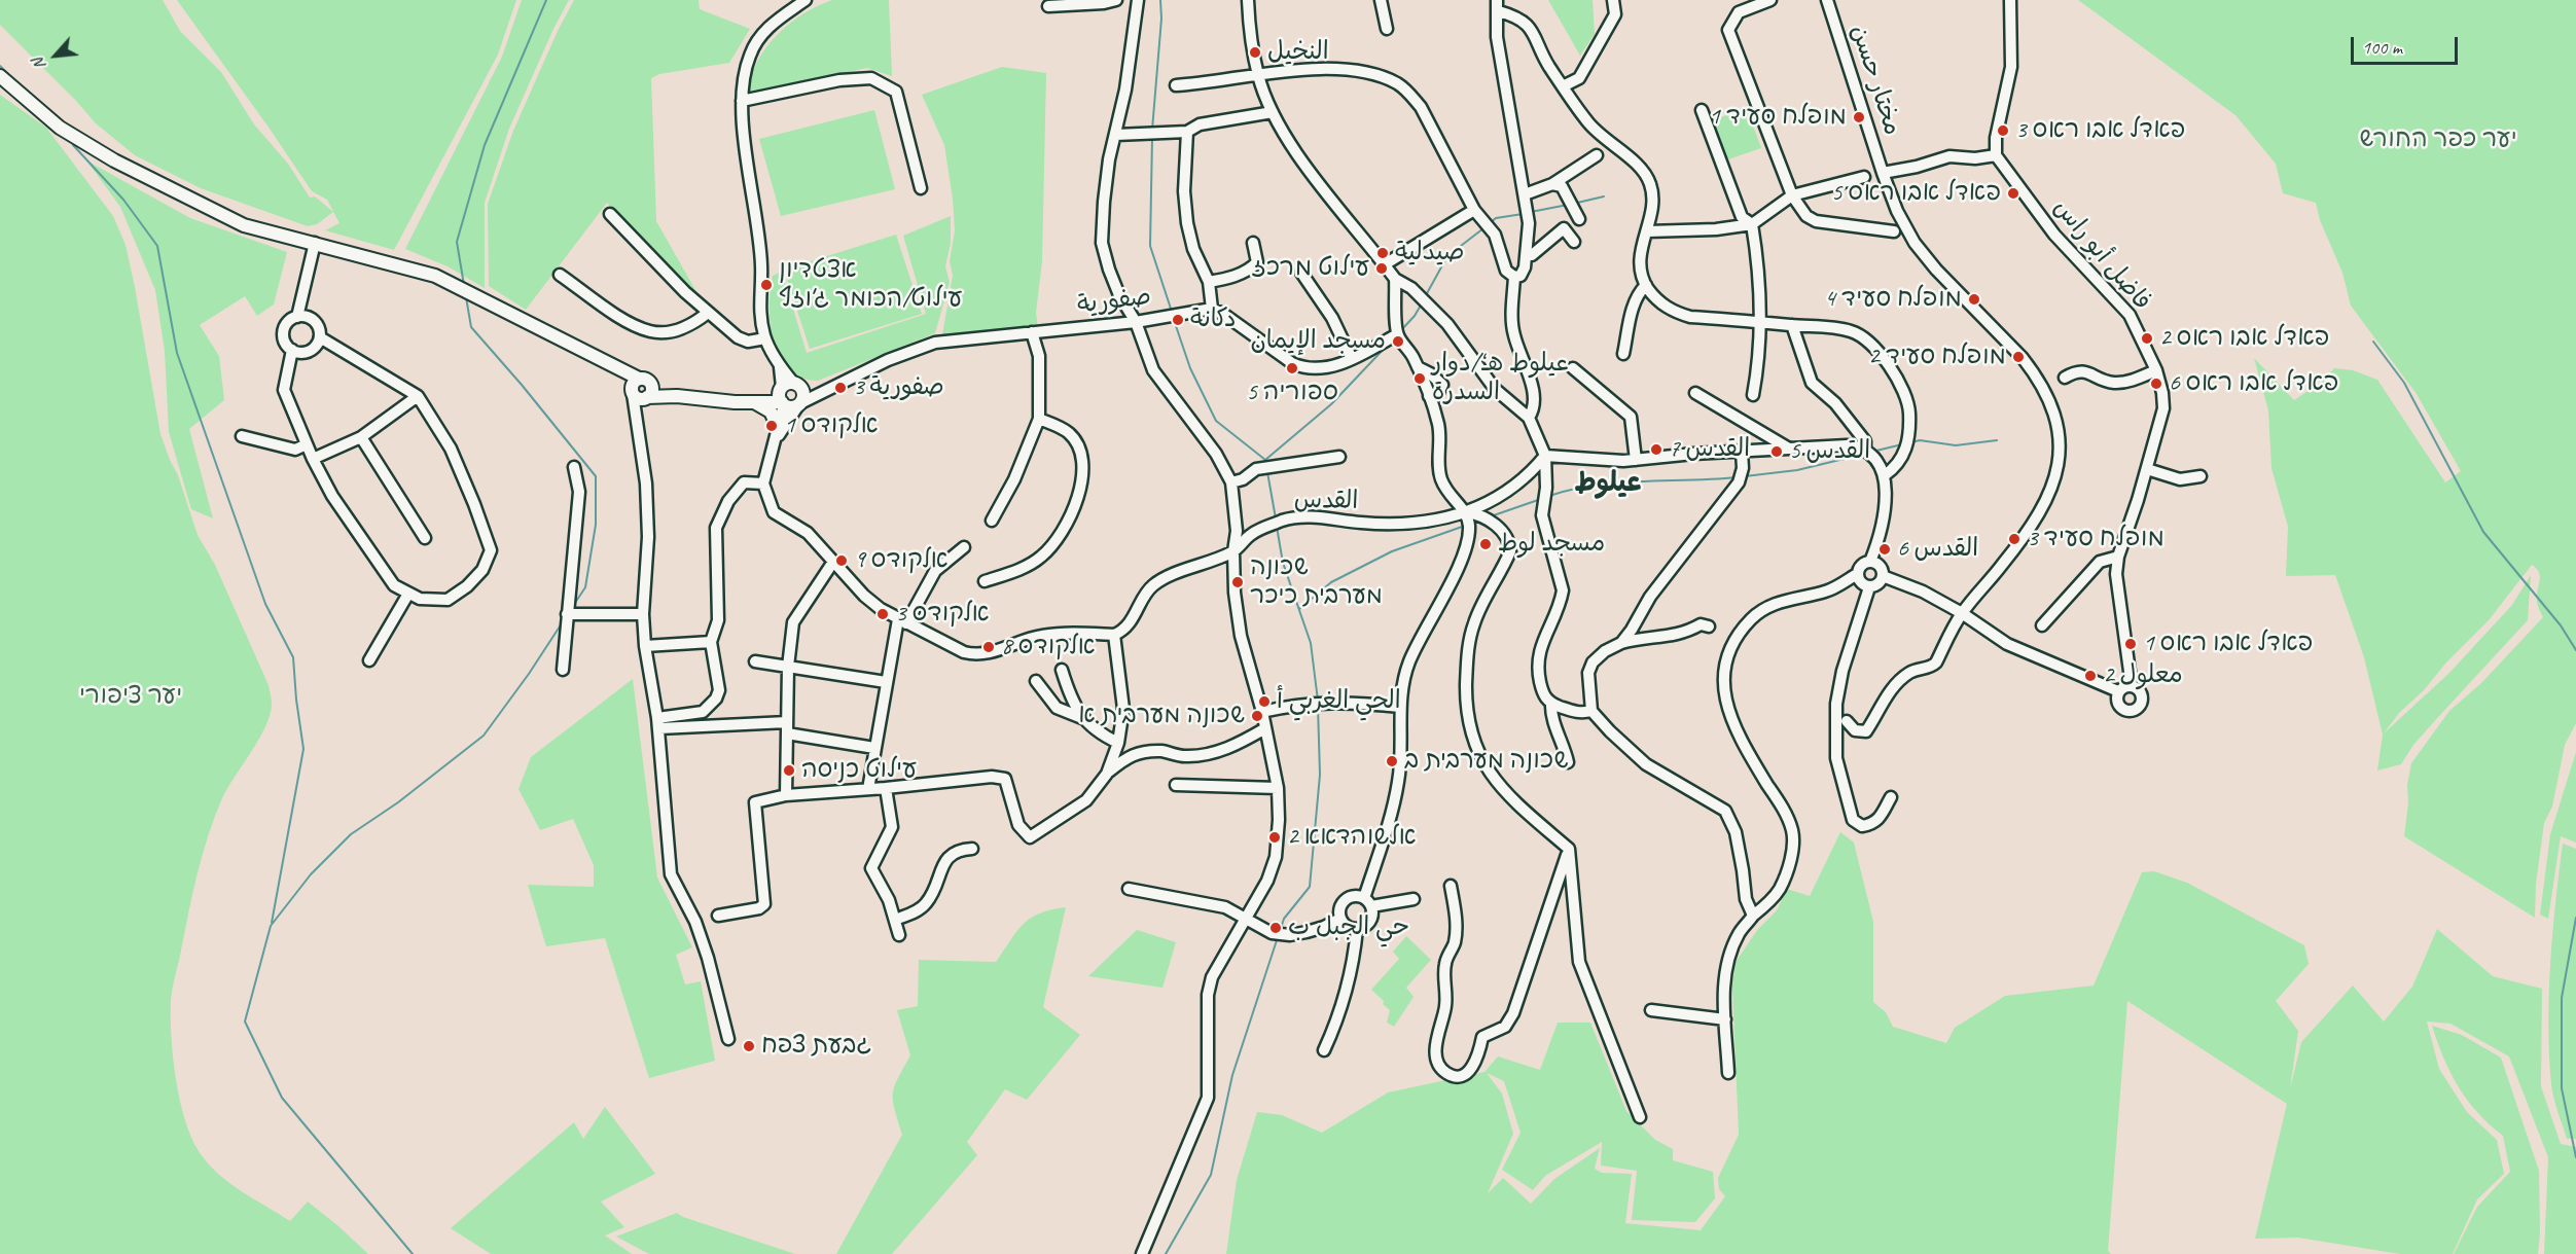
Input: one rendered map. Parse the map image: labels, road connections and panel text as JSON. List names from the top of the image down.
{
  "streets": {
    "street": [
      "مختار حسن",
      "فاضل أبو راس",
      "صفورية",
      "القدس"
    ]
  },
  "districts": ["عيلوط"],
  "parks": ["יער כפר החורש", "יער ציפורי"],
  "places": [
    "النخيل",
    "מופלח סעיד 1",
    "פאדל אבו ראס 3",
    "פאדל אבו ראס 5",
    "صيدلية",
    "עילוט מרכז",
    "אצטדיון עילוט/הכומר ג׳וזף",
    "מופלח סעיד 4",
    "دكانة",
    "פאדל אבו ראס 2",
    "مسجد الإيمان",
    "מופלח סעיד 2",
    "ספוריה 5",
    "عيلوط هـ‘/دوار السدرة",
    "פאדל אבו ראס 6",
    "صفورية 3",
    "אלקודס 1",
    "القدس 7",
    "القدس 5",
    "מופלח סעיד 3",
    "مسجد لوط",
    "القدس 6",
    "אלקודס 9",
    "שכונה מערבית כיכר",
    "אלקודס 3",
    "פאדל אבו ראס 1",
    "אלקודס 8",
    "معلول 2",
    "الحي الغربي أ",
    "שכונה מערבית א",
    "שכונה מערבית ב",
    "עילוט כניסה",
    "אלשוהדאא 2",
    "حي الجبل ب",
    "גבעת צפח"
  ],
  "scale_bar": "100 m",
  "north": "bottom left"
}
